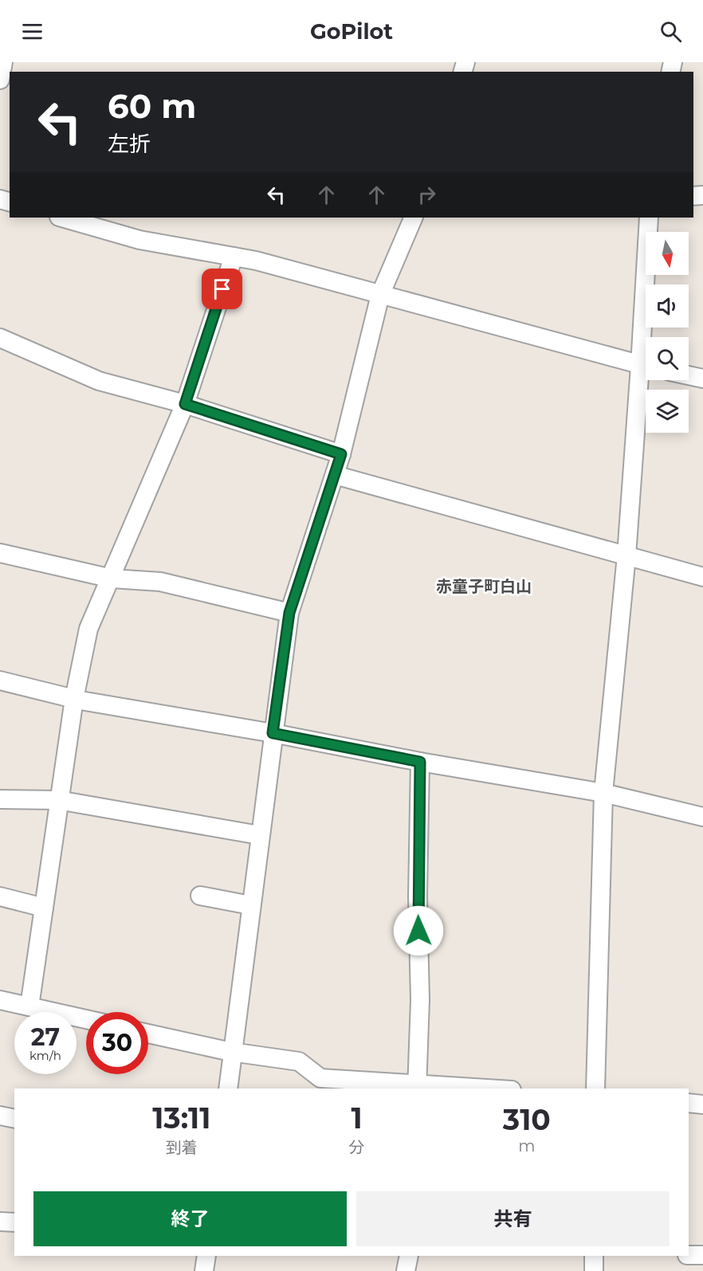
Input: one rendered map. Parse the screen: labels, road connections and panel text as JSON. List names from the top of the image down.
{
  "districts": ["赤童子町白山"],
  "north": "bottom",
  "page": {
    "header": "GoPilot",
    "turn": ["60 m", "左折"],
    "speed": "27 km/h",
    "limit": "30",
    "eta": [
      "13:11",
      "到着",
      "1",
      "分",
      "310",
      "m"
    ],
    "buttons": ["終了", "共有"]
  }
}
